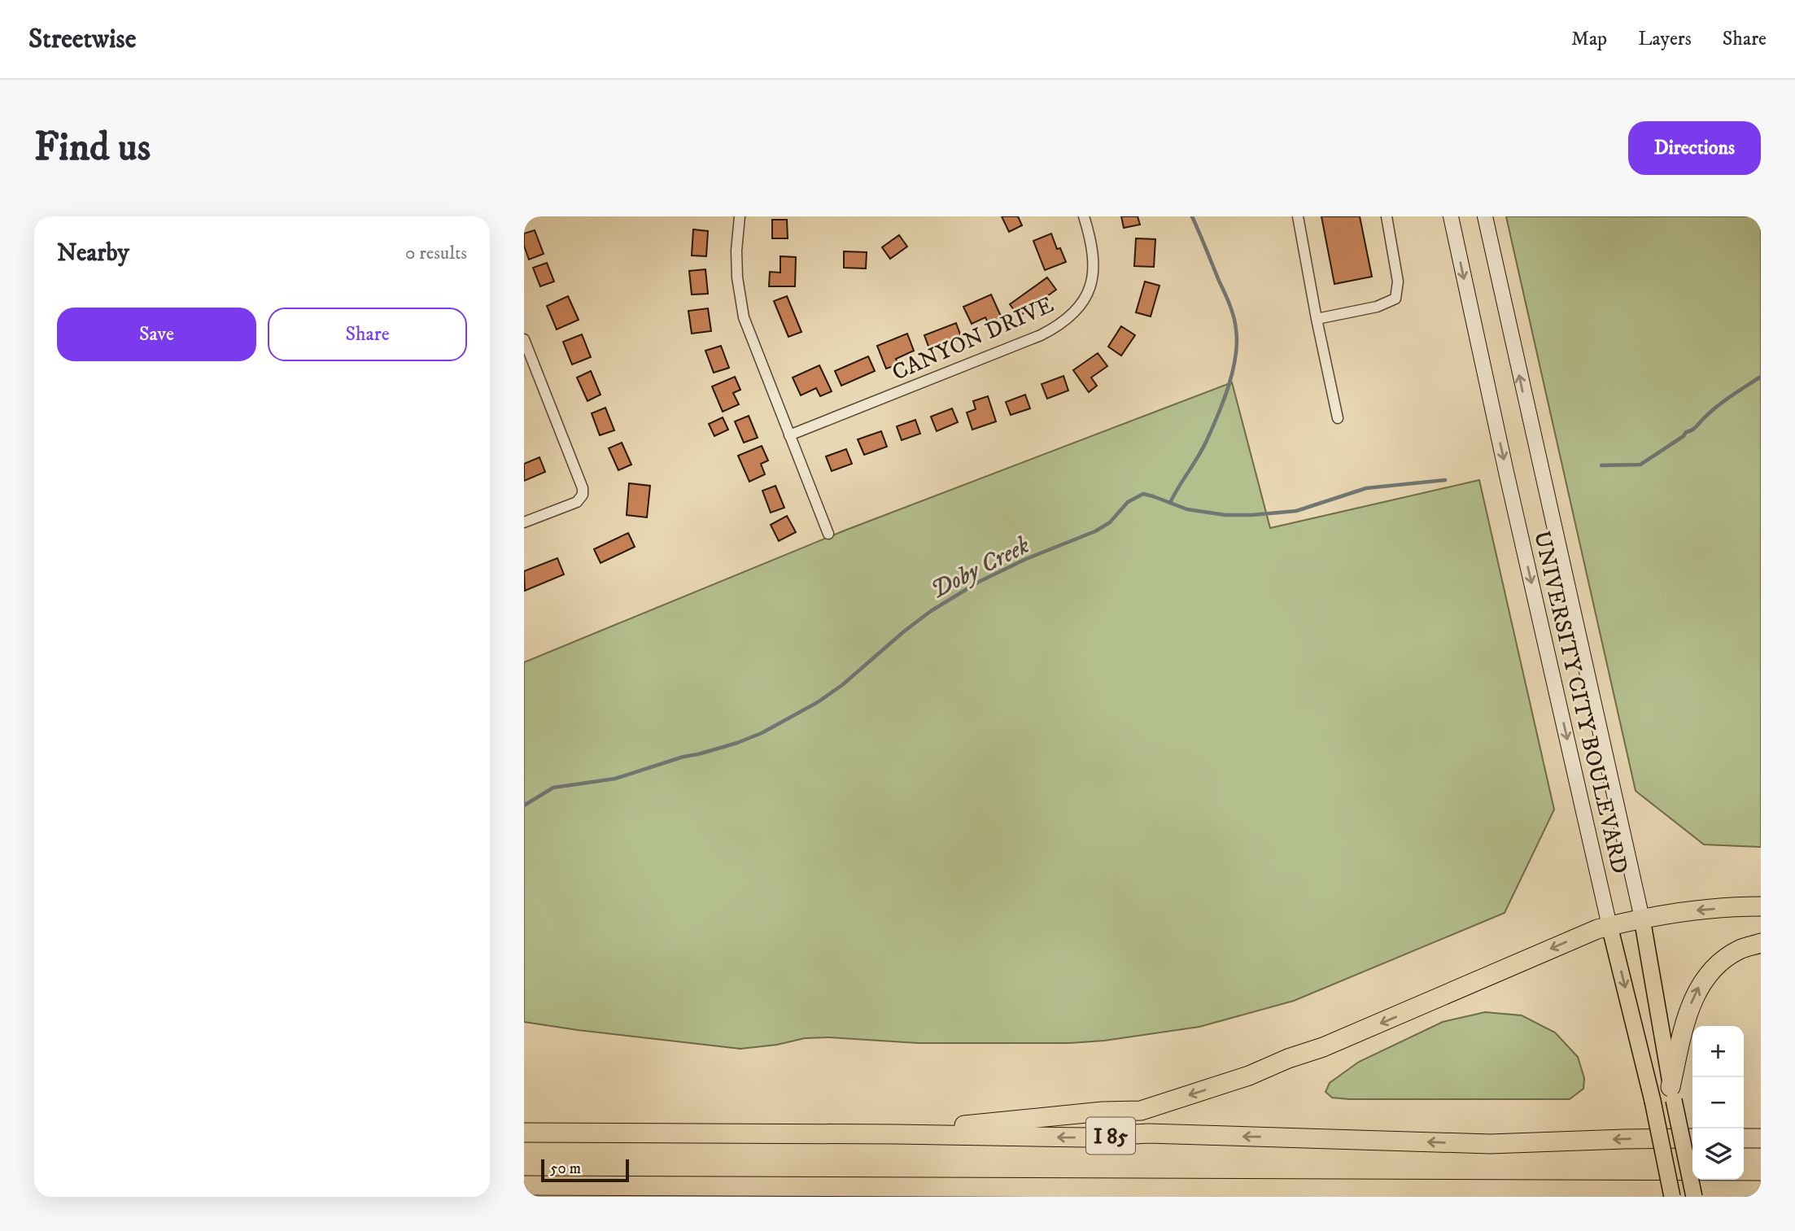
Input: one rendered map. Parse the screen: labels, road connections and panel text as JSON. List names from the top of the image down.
{
  "streets": {
    "highway": ["I 85"],
    "main road": ["UNIVERSITY CITY BOULEVARD"],
    "street": ["CANYON DRIVE"]
  },
  "water": ["Doby Creek"],
  "scale_bar": "50 m",
  "page": {
    "header": "Streetwise",
    "nav": ["Map", "Layers", "Share"],
    "buttons": [
      "Directions",
      ["Save", "Share"]
    ],
    "title": "Find us",
    "heading": ["Nearby", "0 results"],
    "map_buttons": ["+", "−"],
    "scale": "50 m"
  }
}
